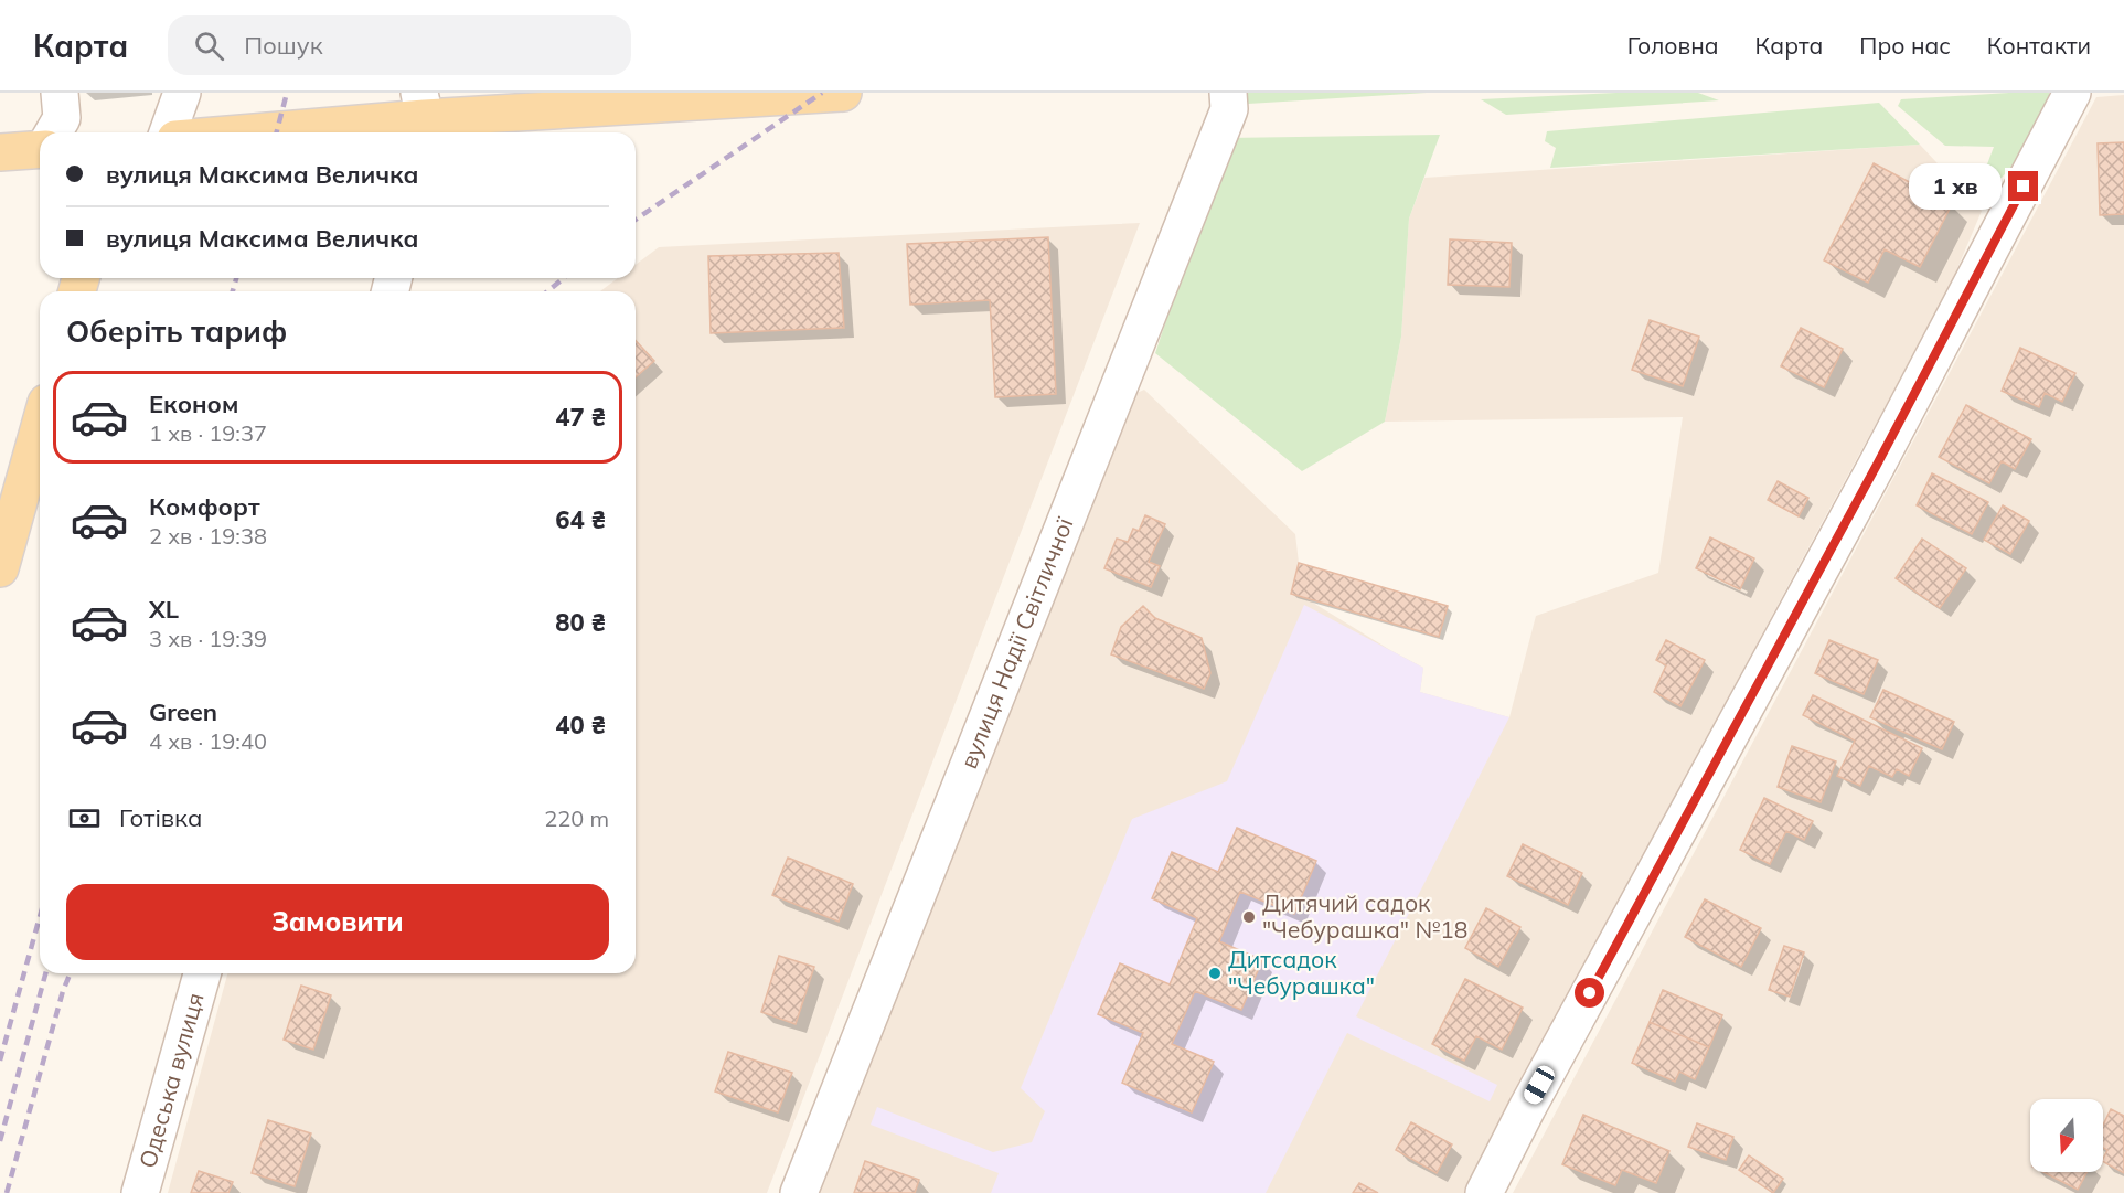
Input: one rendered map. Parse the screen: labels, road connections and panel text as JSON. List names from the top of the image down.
{
  "streets": {
    "street": ["вулиця Надії Світличної", "Одеська вулиця"]
  },
  "places": ["Дитячий садок \"Чебурашка\" №18", "Дитсадок \"Чебурашка\""],
  "north": "bottom",
  "page": {
    "header": "Карта",
    "search": "Пошук",
    "nav": [
      "Головна",
      "Карта",
      "Про нас",
      "Контакти"
    ],
    "banner": ["вулиця Максима Величка", "вулиця Максима Величка"],
    "bubble": "1 хв",
    "heading": "Оберіть тариф",
    "list": [
      {
        "name": "Економ",
        "note": "1 хв · 19:37",
        "value": "47 ₴"
      },
      {
        "name": "Комфорт",
        "note": "2 хв · 19:38",
        "value": "64 ₴"
      },
      {
        "name": "XL",
        "note": "3 хв · 19:39",
        "value": "80 ₴"
      },
      {
        "name": "Green",
        "note": "4 хв · 19:40",
        "value": "40 ₴"
      }
    ],
    "pay": ["Готівка", "220 m"],
    "buttons": "Замовити"
  }
}
